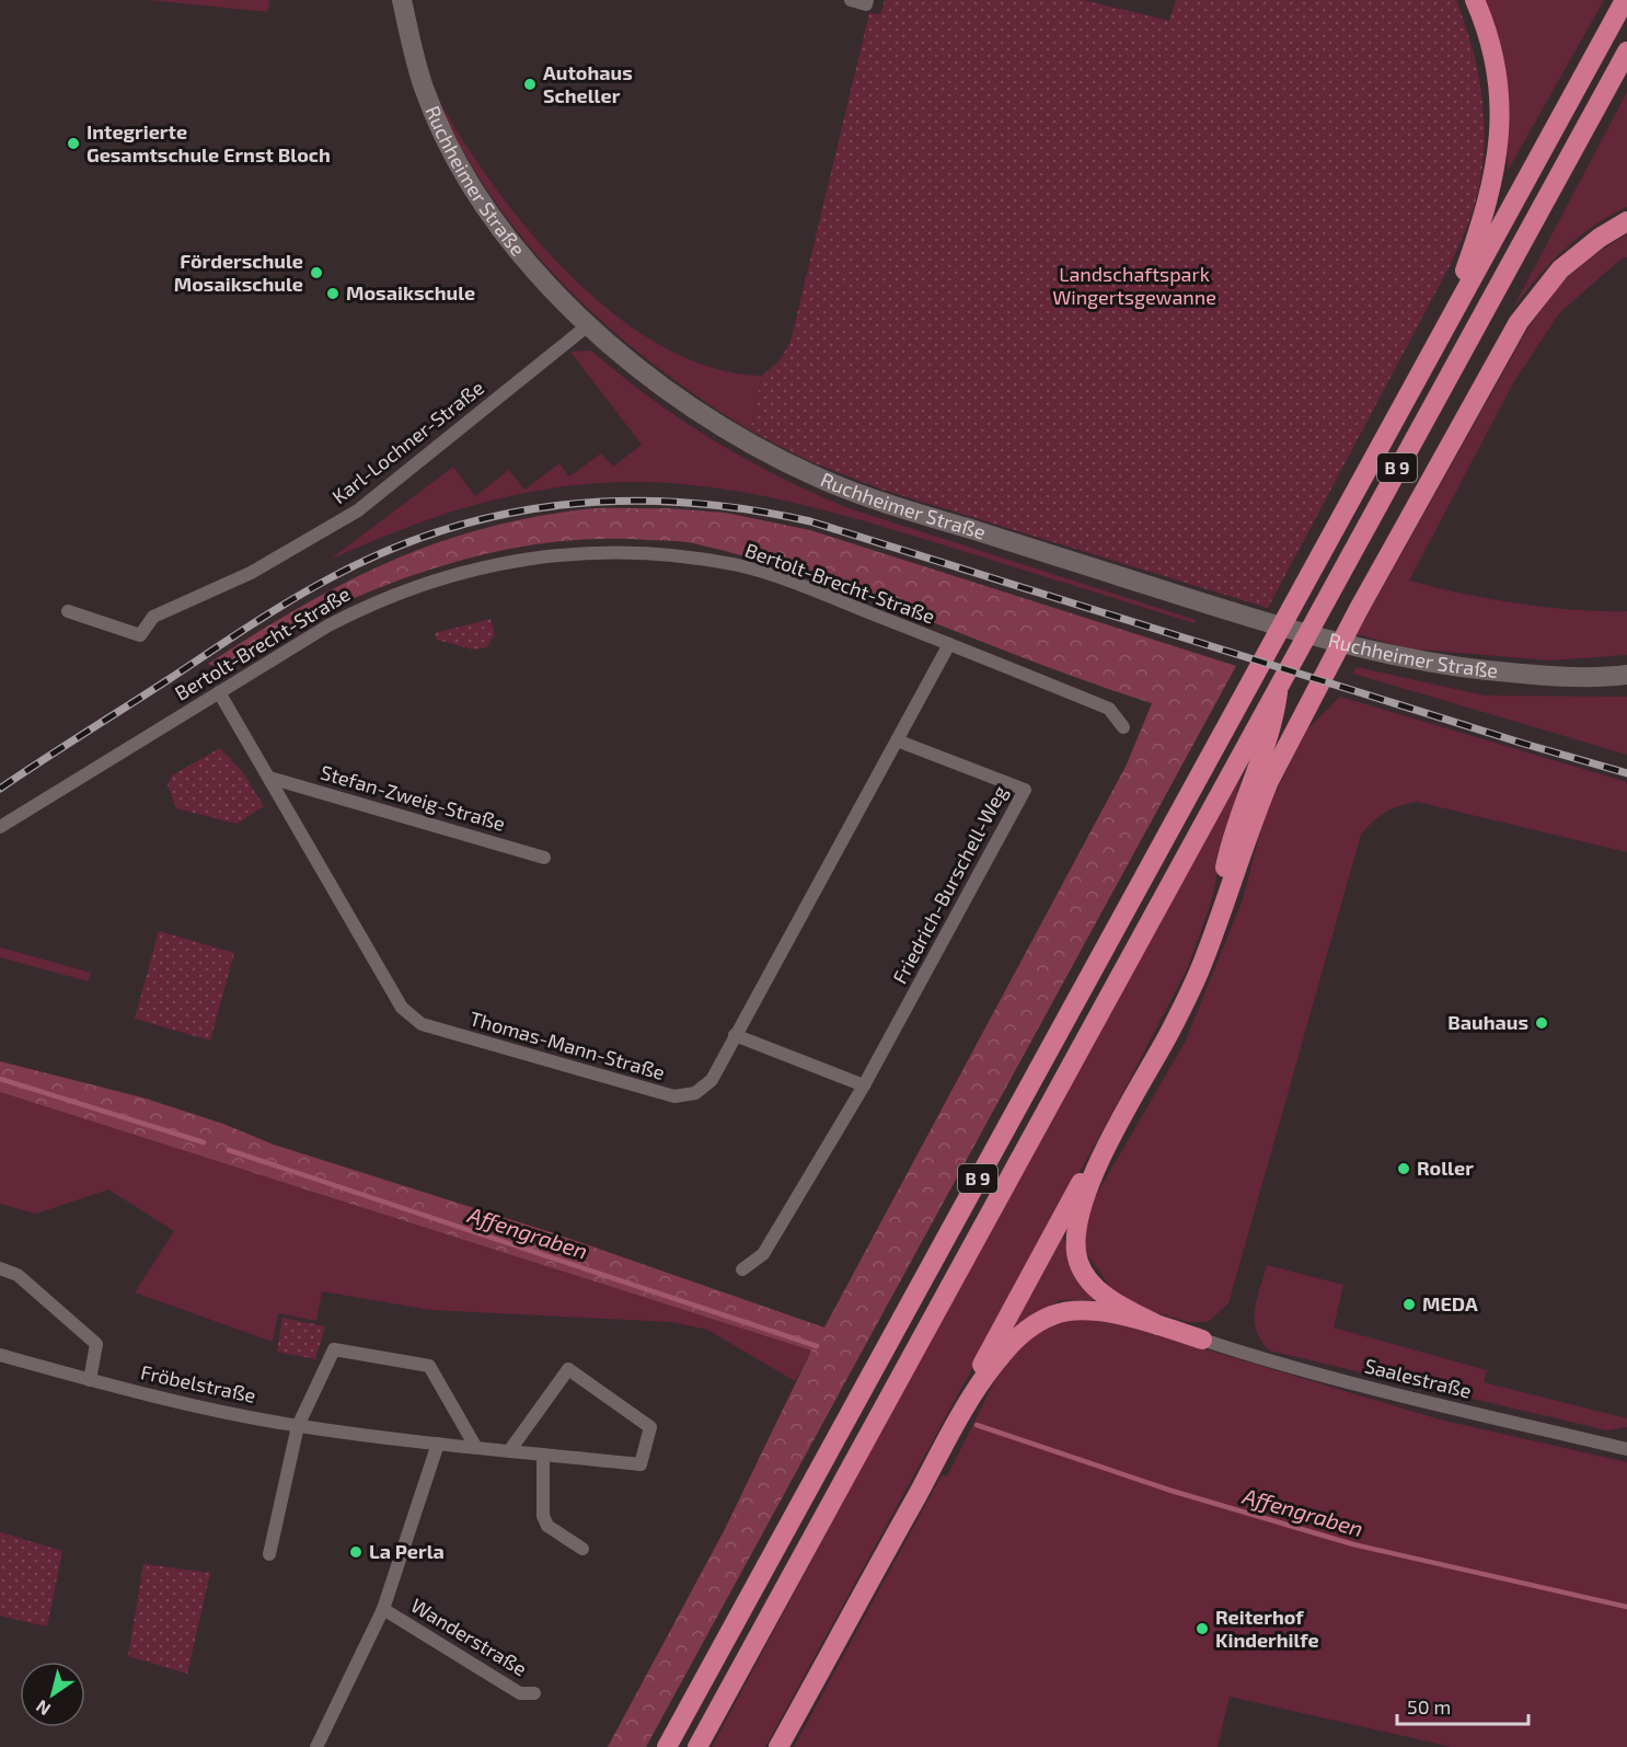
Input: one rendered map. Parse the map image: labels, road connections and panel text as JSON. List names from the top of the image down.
{
  "streets": {
    "highway": ["B 9"],
    "street": [
      "Ruchheimer Straße",
      "Karl-Lochner-Straße",
      "Bertolt-Brecht-Straße",
      "Stefan-Zweig-Straße",
      "Friedrich-Burschell-Weg",
      "Thomas-Mann-Straße",
      "Saalestraße",
      "Fröbelstraße",
      "Wanderstraße"
    ]
  },
  "crossings": [
    ["Ruchheimer Straße", "Karl-Lochner-Straße"],
    ["Bertolt-Brecht-Straße", "Thomas-Mann-Straße"],
    ["Stefan-Zweig-Straße", "Thomas-Mann-Straße"],
    ["Friedrich-Burschell-Weg", "Thomas-Mann-Straße"],
    ["Fröbelstraße", "Wanderstraße"]
  ],
  "water": ["Affengraben"],
  "parks": ["Landschaftspark Wingertsgewanne"],
  "places": [
    "Autohaus Scheller",
    "Integrierte Gesamtschule Ernst Bloch",
    "Förderschule Mosaikschule",
    "Mosaikschule",
    "Bauhaus",
    "Roller",
    "MEDA",
    "La Perla",
    "Reiterhof Kinderhilfe"
  ],
  "scale_bar": "50 m",
  "north": "bottom left"
}
